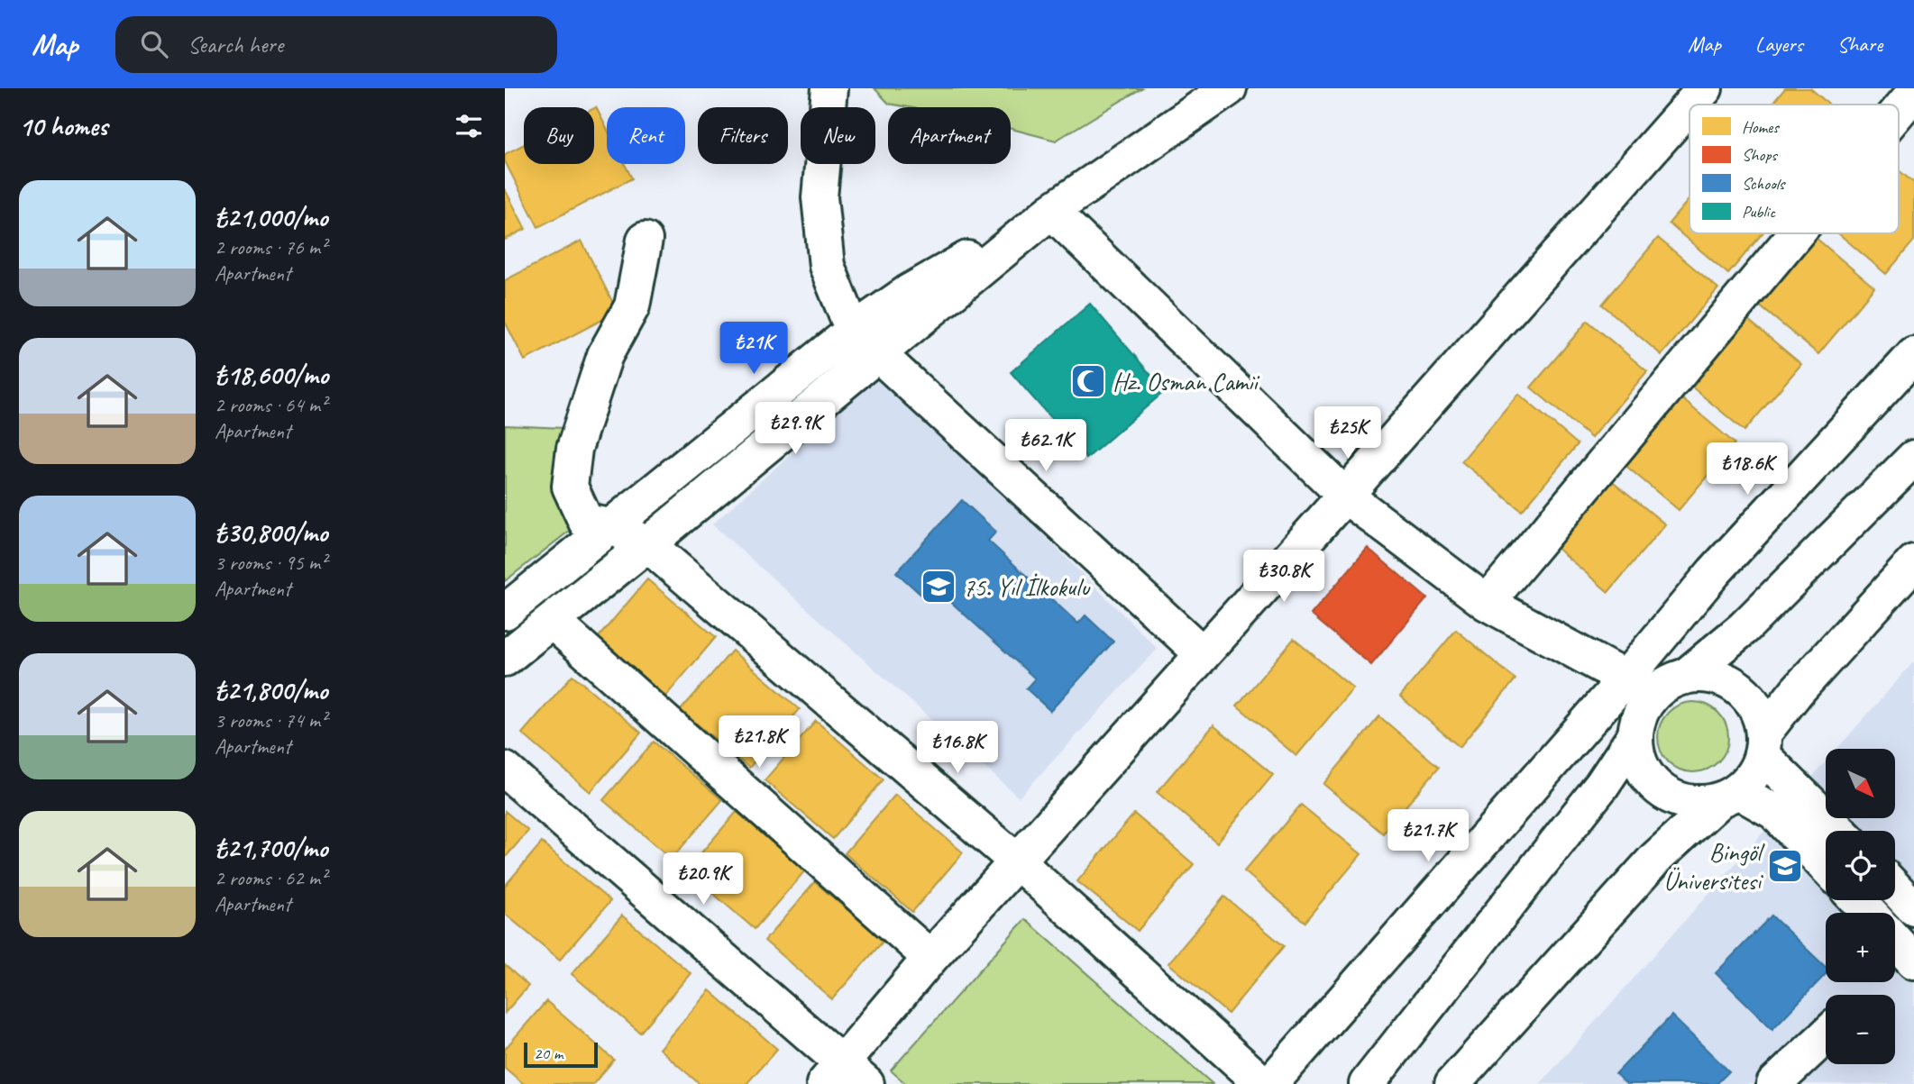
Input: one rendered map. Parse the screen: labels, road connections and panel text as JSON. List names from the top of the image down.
{
  "places": {
    "mosque": ["Hz. Osman Camii"],
    "school or university": ["75. Yıl İlkokulu", "Bingöl Üniversitesi"]
  },
  "legend": [
    "Homes",
    "Shops",
    "Schools",
    "Public"
  ],
  "scale_bar": "20 m",
  "north": "bottom right",
  "page": {
    "header": "Map",
    "search": "Search here",
    "nav": ["Map", "Layers", "Share"],
    "heading": "10 homes",
    "chip": [
      "Buy",
      "Rent",
      "Filters",
      "New",
      "Apartment"
    ],
    "list": [
      {
        "name": "₺21,000/mo",
        "note": "2 rooms · 76 m² · Apartment"
      },
      {
        "name": "₺18,600/mo",
        "note": "2 rooms · 64 m² · Apartment"
      },
      {
        "name": "₺30,800/mo",
        "note": "3 rooms · 95 m² · Apartment"
      },
      {
        "name": "₺21,800/mo",
        "note": "3 rooms · 74 m² · Apartment"
      },
      {
        "name": "₺21,700/mo",
        "note": "2 rooms · 62 m² · Apartment"
      }
    ],
    "price": [
      "₺21K",
      "₺29.9K",
      "₺25K",
      "₺62.1K",
      "₺18.6K",
      "₺30.8K",
      "₺21.8K",
      "₺16.8K",
      "₺21.7K",
      "₺20.9K"
    ],
    "map_buttons": ["+", "−"],
    "scale": "20 m"
  }
}
